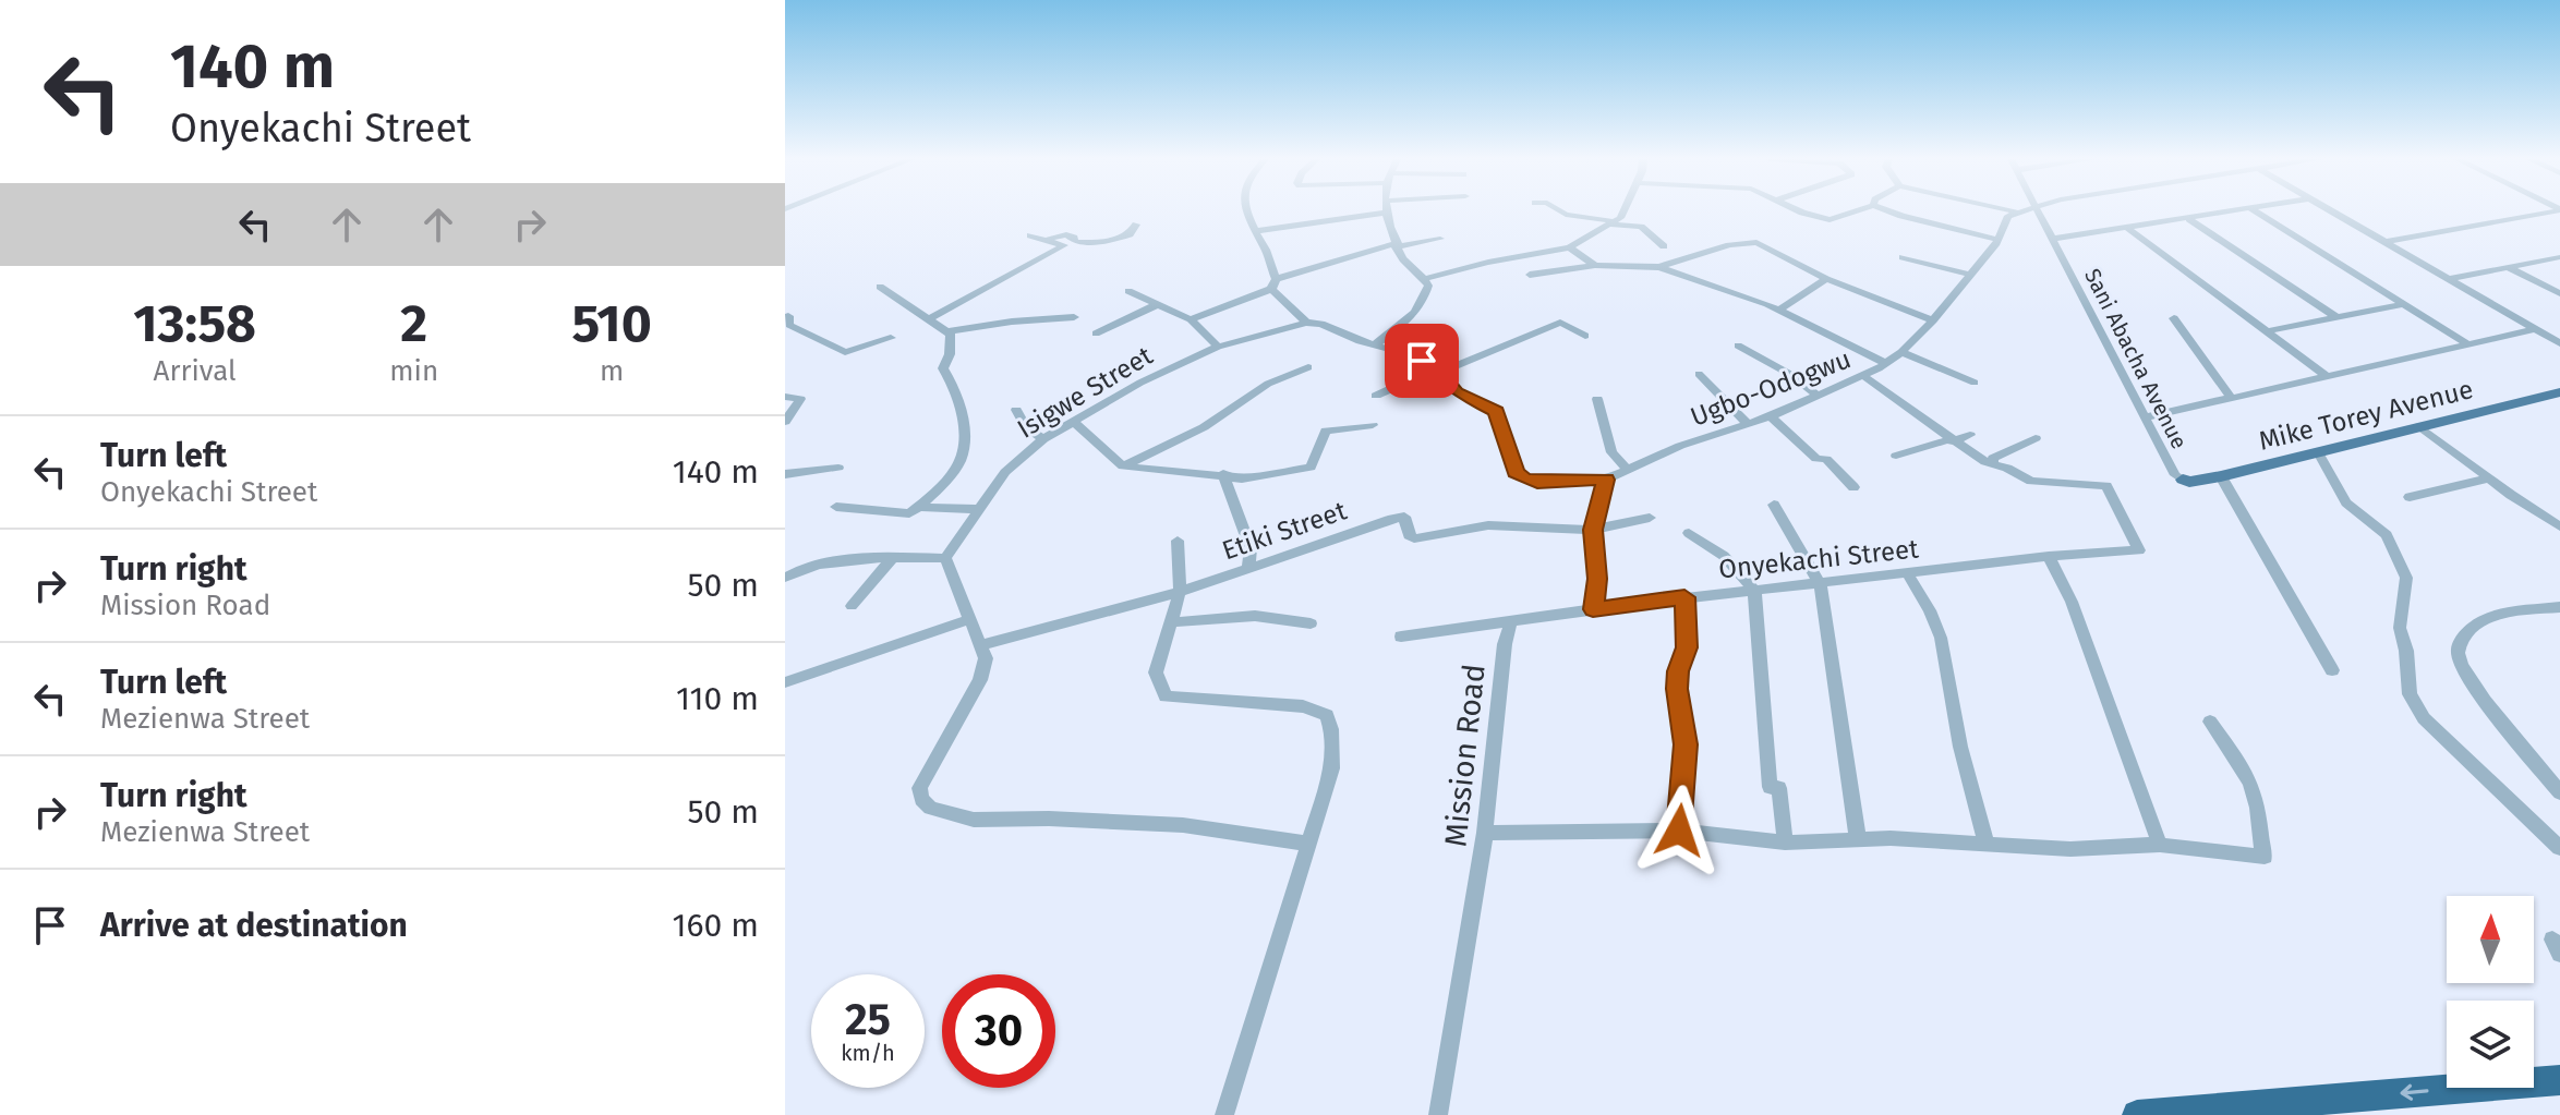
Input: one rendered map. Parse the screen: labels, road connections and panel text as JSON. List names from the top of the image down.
{
  "streets": {
    "main road": ["Mike Torey Avenue"],
    "street": [
      "Sani Abacha Avenue",
      "Ugbo-Odogwu",
      "Isigwe Street",
      "Etiki Street",
      "Onyekachi Street",
      "Mission Road"
    ]
  },
  "crossings": [
    ["Sani Abacha Avenue", "Mike Torey Avenue"]
  ],
  "north": "top",
  "page": {
    "turn": ["140 m", "Onyekachi Street"],
    "eta": [
      "13:58",
      "Arrival",
      "2",
      "min",
      "510",
      "m"
    ],
    "list": [
      {
        "name": "Turn left",
        "note": "Onyekachi Street",
        "value": "140 m"
      },
      {
        "name": "Turn right",
        "note": "Mission Road",
        "value": "50 m"
      },
      {
        "name": "Turn left",
        "note": "Mezienwa Street",
        "value": "110 m"
      },
      {
        "name": "Turn right",
        "note": "Mezienwa Street",
        "value": "50 m"
      },
      {
        "name": "Arrive at destination",
        "value": "160 m"
      }
    ],
    "speed": "25 km/h",
    "limit": "30"
  }
}
